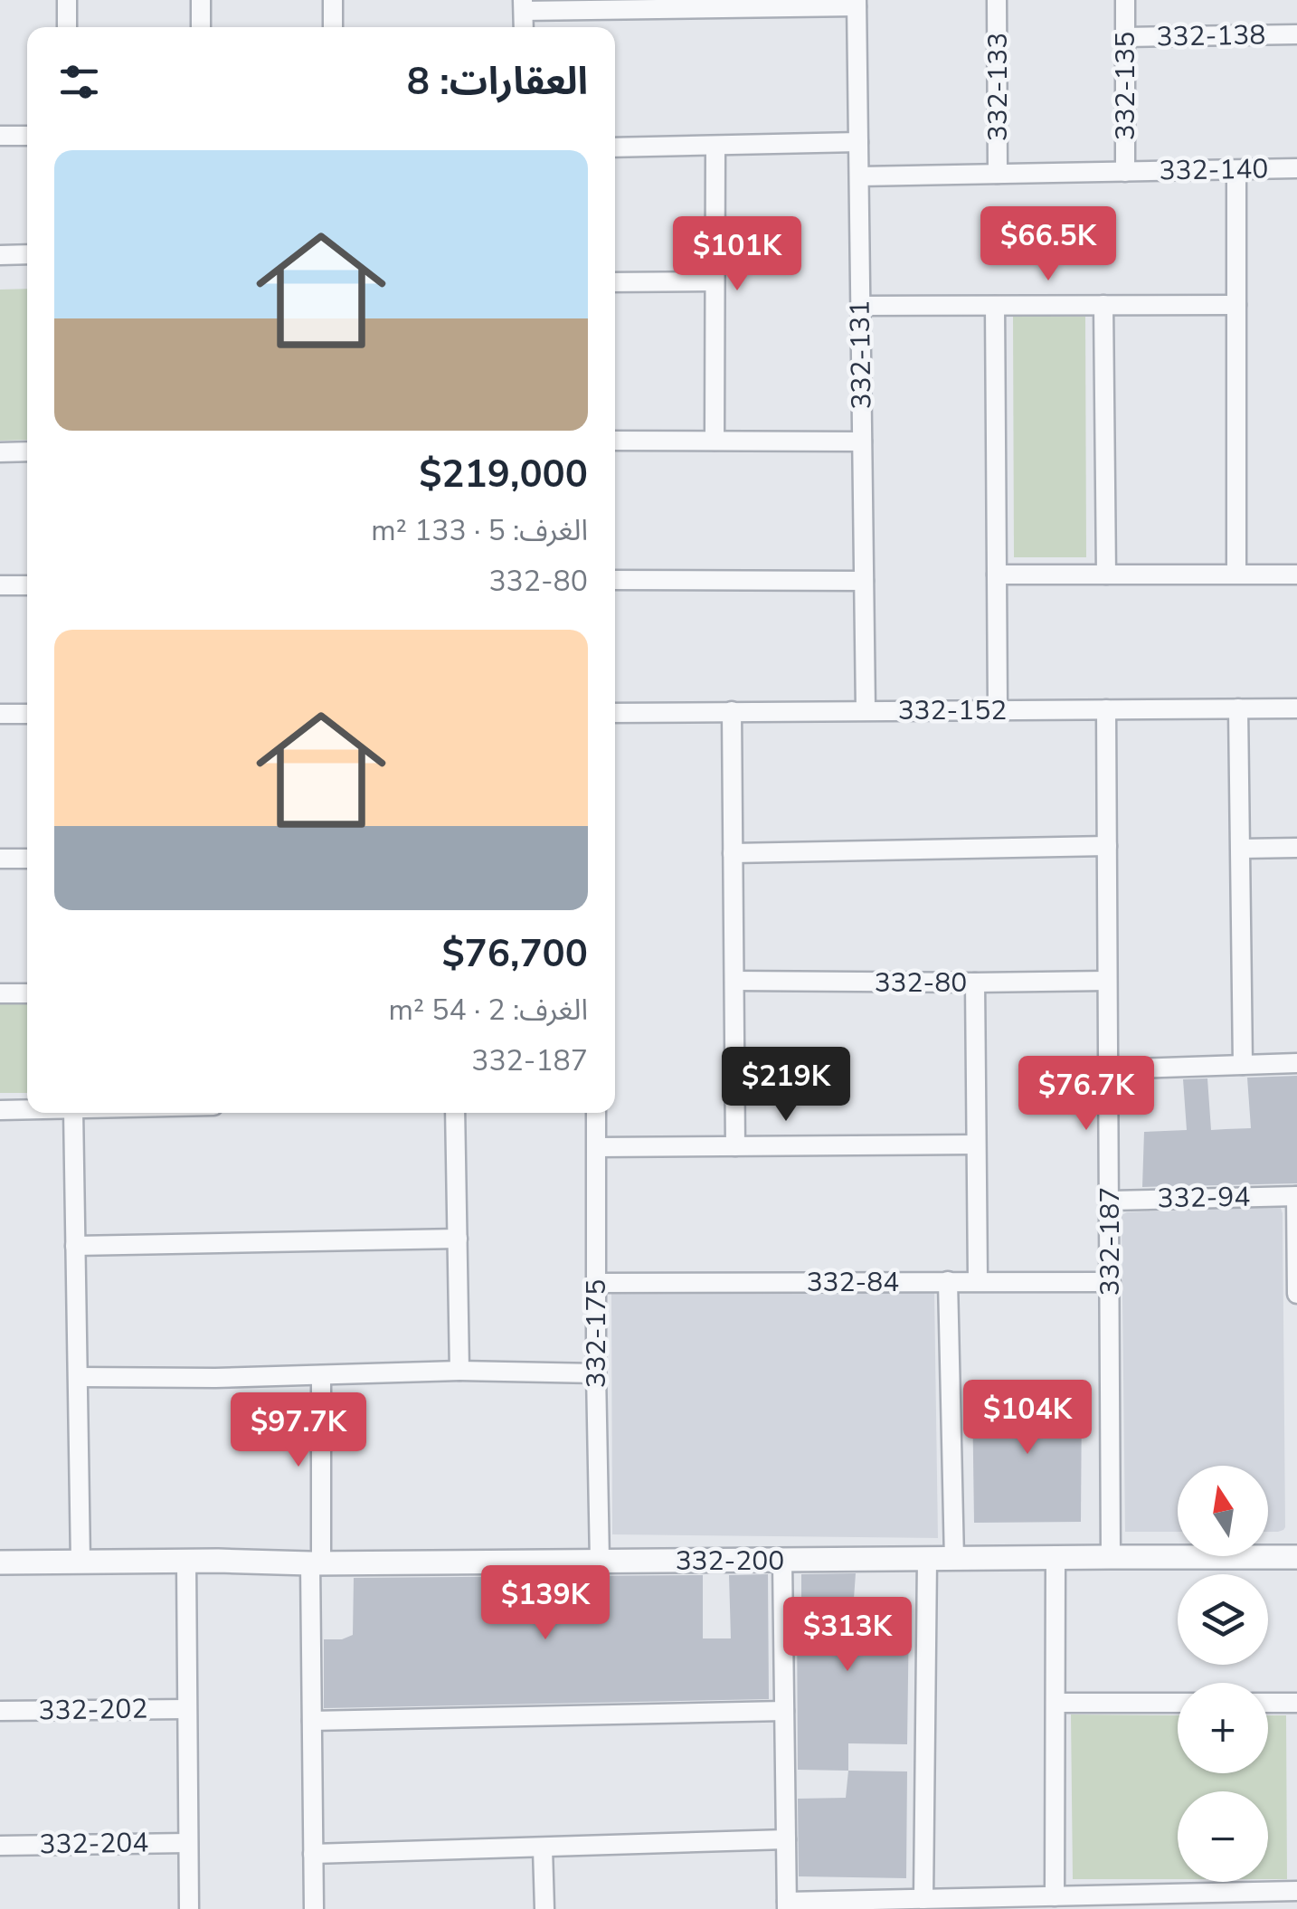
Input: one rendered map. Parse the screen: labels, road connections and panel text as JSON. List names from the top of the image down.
{
  "streets": {
    "street": [
      "332-138",
      "332-135",
      "332-133",
      "332-140",
      "332-131",
      "332-152",
      "332-80",
      "332-94",
      "332-187",
      "332-84",
      "332-175",
      "332-200",
      "332-202",
      "332-204"
    ]
  },
  "crossings": [
    ["332-138", "332-135"],
    ["332-135", "332-140"],
    ["332-133", "332-140"],
    ["332-140", "332-131"],
    ["332-131", "332-152"],
    ["332-152", "332-187"],
    ["332-80", "332-187"],
    ["332-94", "332-187"],
    ["332-187", "332-84"],
    ["332-187", "332-200"],
    ["332-84", "332-175"],
    ["332-175", "332-200"]
  ],
  "north": "top",
  "page": {
    "heading": "العقارات: 8",
    "list": [
      {
        "name": "$219,000",
        "note": "الغرف: 5 · 133 m² · 332-80"
      },
      {
        "name": "$76,700",
        "note": "الغرف: 2 · 54 m² · 332-187"
      }
    ],
    "price": [
      "$66.5K",
      "$101K",
      "$219K",
      "$76.7K",
      "$104K",
      "$97.7K",
      "$139K",
      "$313K"
    ],
    "map_buttons": ["+", "−"]
  }
}
